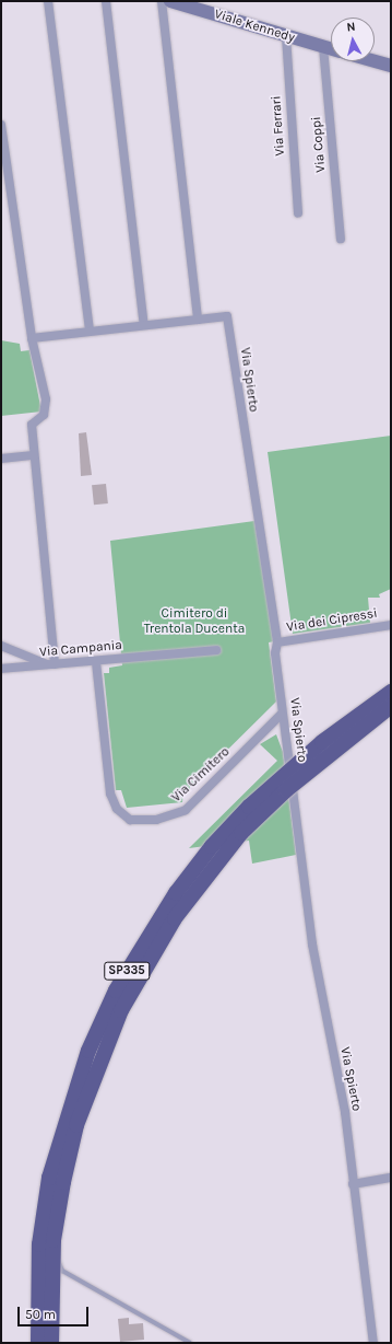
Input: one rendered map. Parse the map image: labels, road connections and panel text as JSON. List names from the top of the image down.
{
  "streets": {
    "highway": ["SP335"],
    "main road": ["Viale Kennedy"],
    "street": [
      "Via Ferrari",
      "Via Coppi",
      "Via Spierto",
      "Via dei Cipressi",
      "Via Campania",
      "Via Cimitero"
    ]
  },
  "crossings": [
    ["Viale Kennedy", "Via Ferrari"],
    ["Viale Kennedy", "Via Coppi"],
    ["Via Spierto", "Via dei Cipressi"],
    ["Via Spierto", "Via Cimitero"],
    ["Via Campania", "Via Cimitero"]
  ],
  "parks": ["Cimitero di Trentola Ducenta"],
  "scale_bar": "50 m",
  "north": "top"
}
